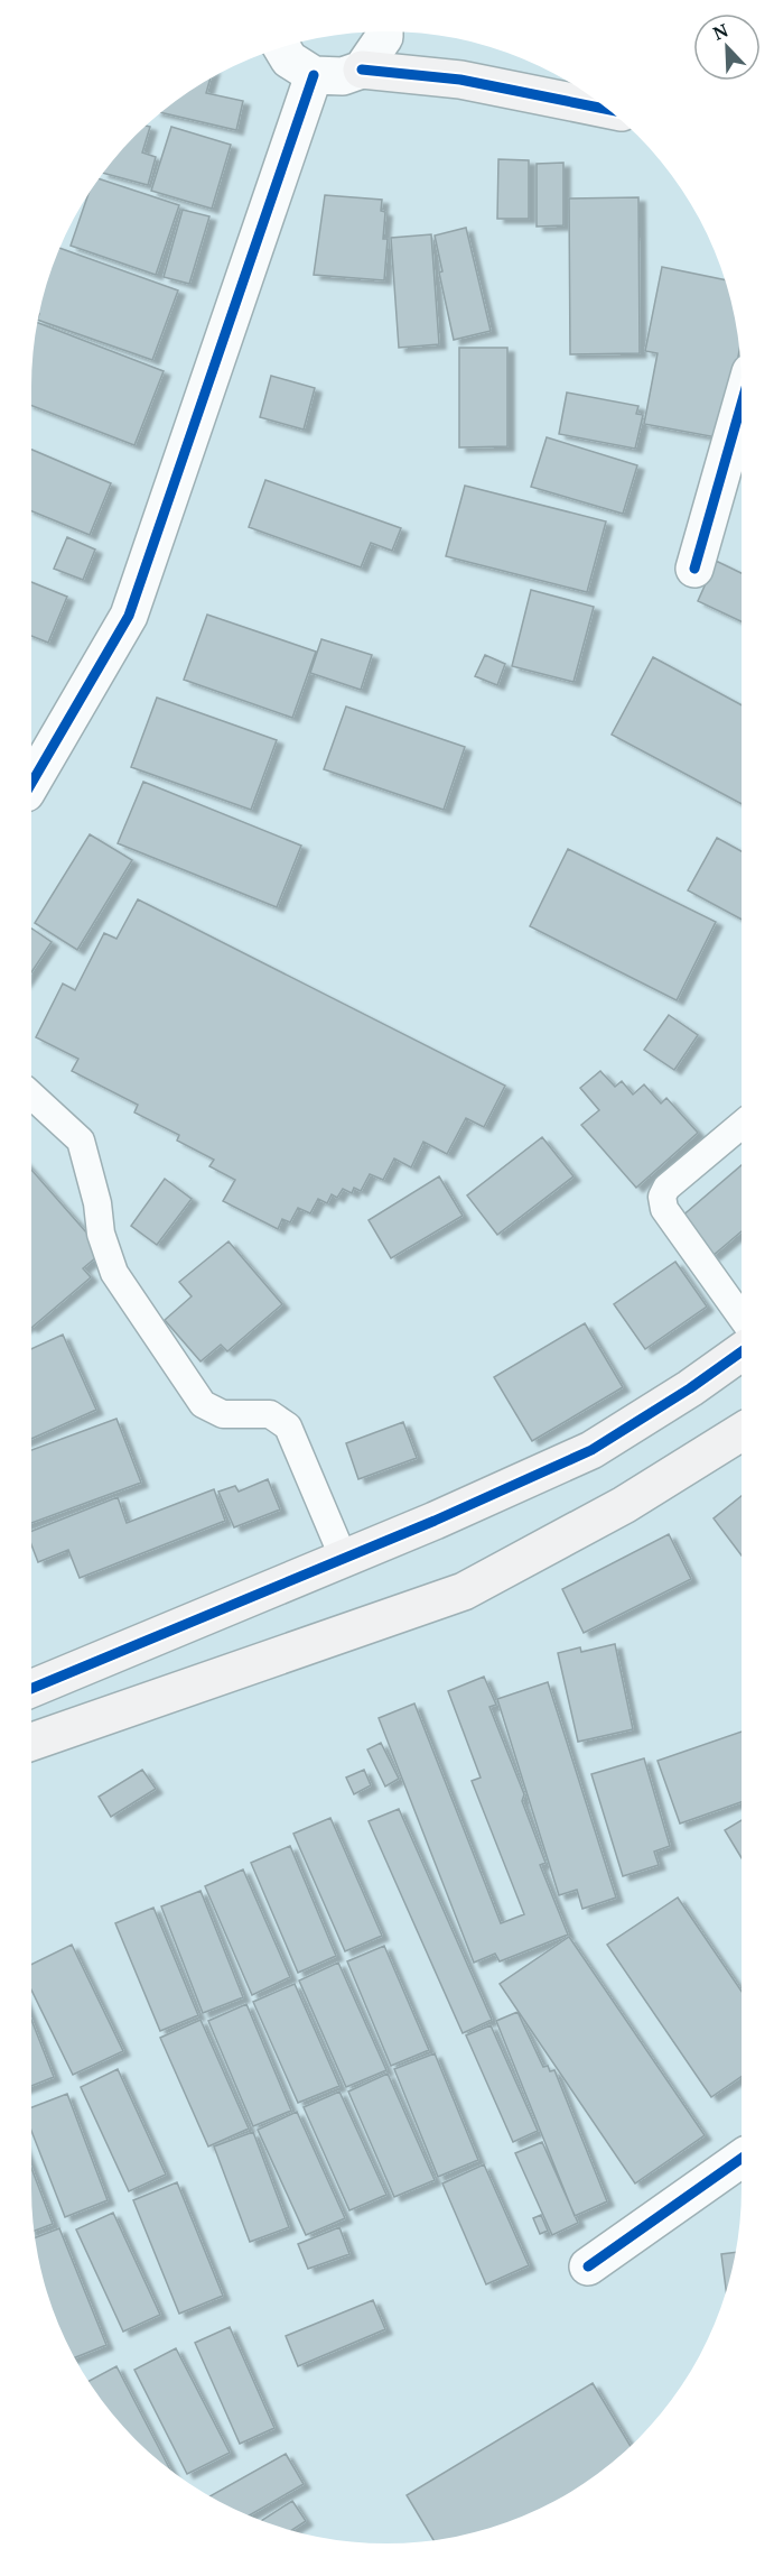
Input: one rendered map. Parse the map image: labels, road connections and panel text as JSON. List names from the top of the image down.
{
  "north": "top left"
}
